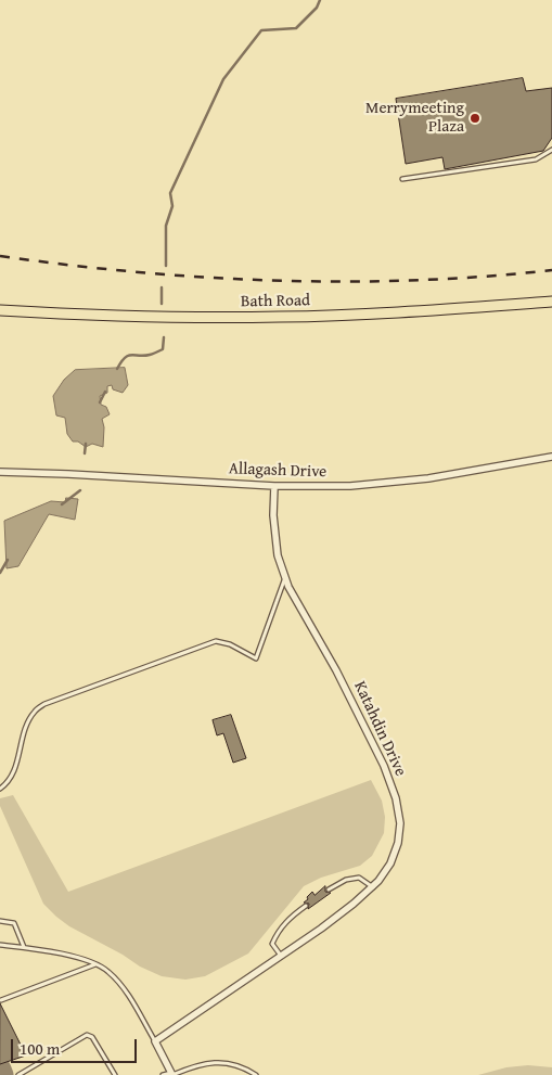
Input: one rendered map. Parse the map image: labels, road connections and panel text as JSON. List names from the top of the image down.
{
  "streets": {
    "main road": ["Bath Road"],
    "street": ["Allagash Drive", "Katahdin Drive"]
  },
  "crossings": [
    ["Allagash Drive", "Katahdin Drive"]
  ],
  "places": ["Merrymeeting Plaza"],
  "scale_bar": "100 m"
}
